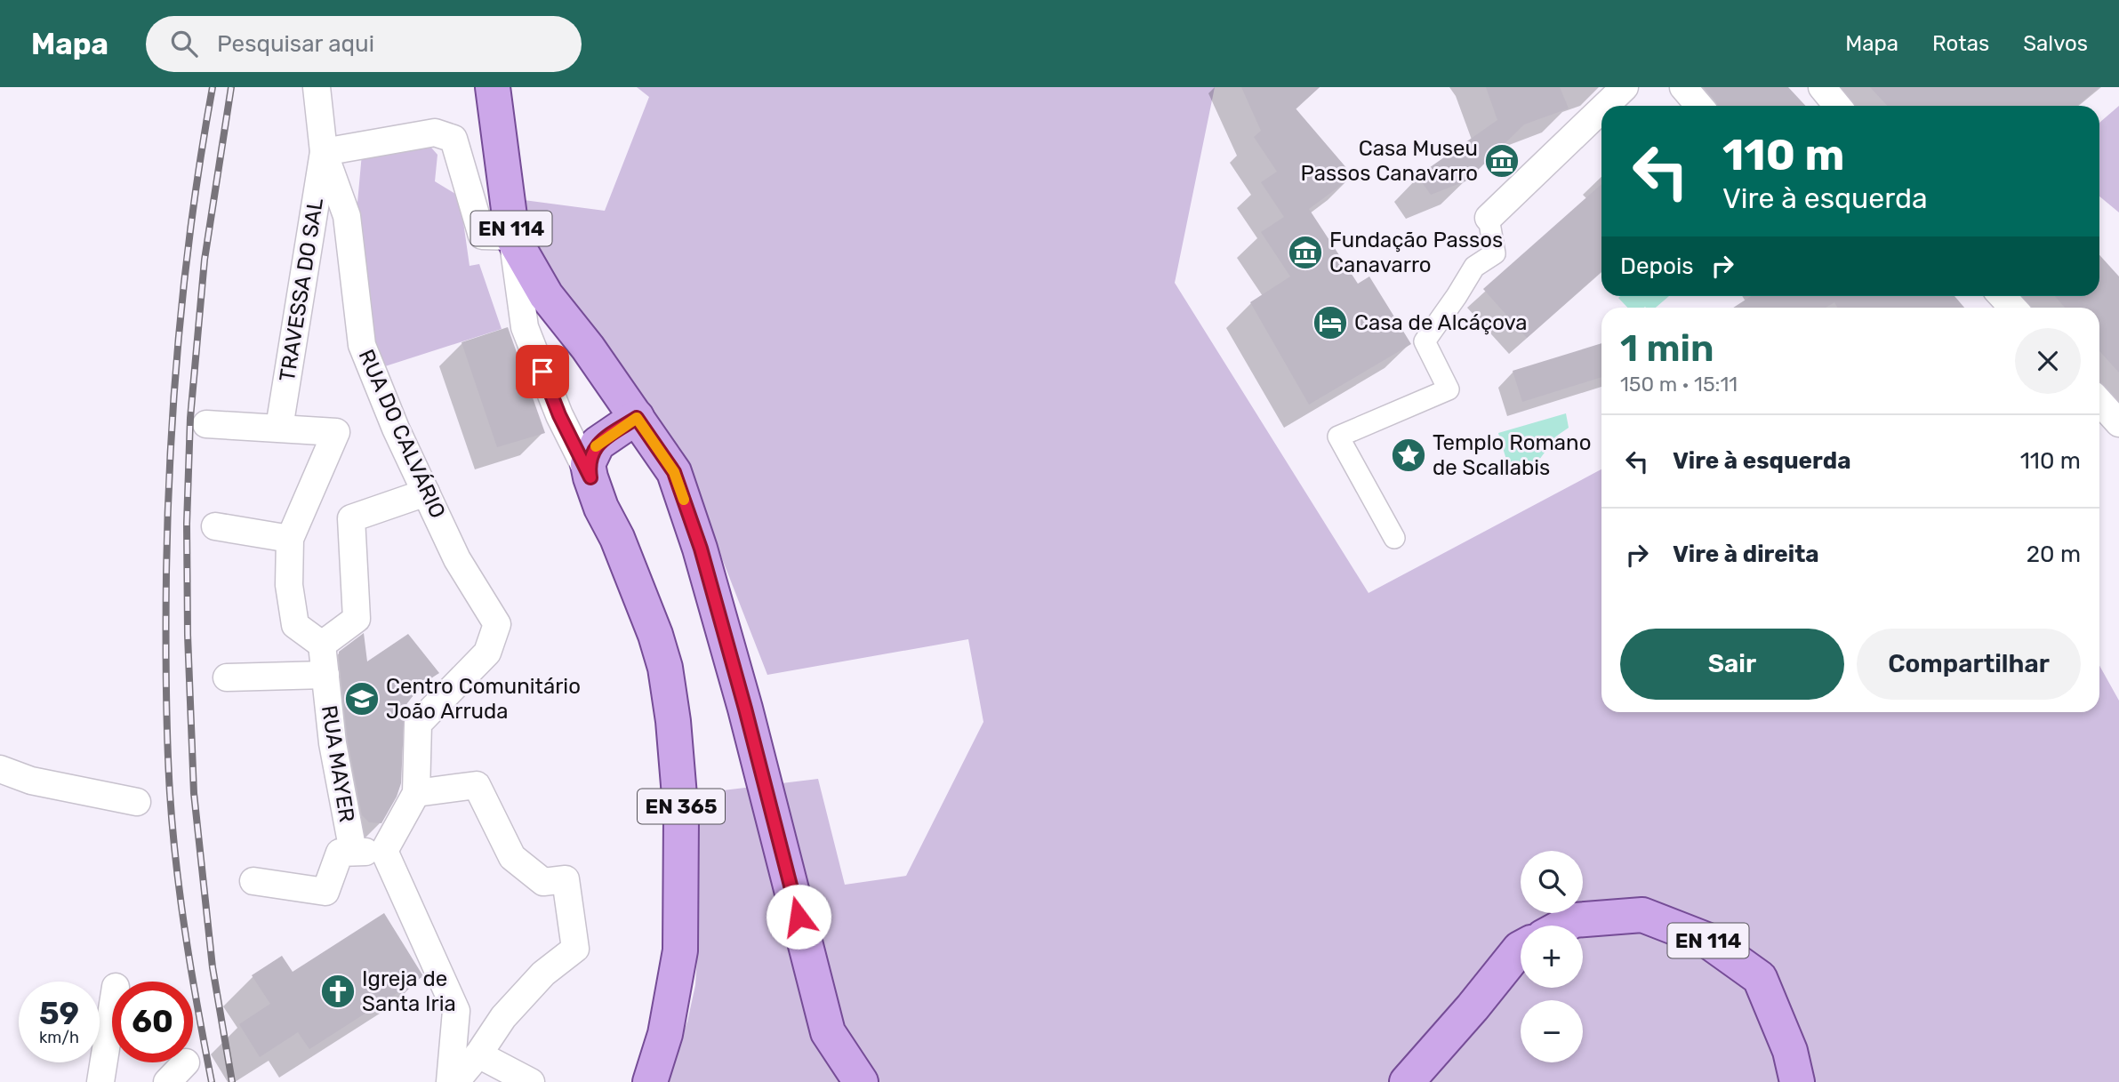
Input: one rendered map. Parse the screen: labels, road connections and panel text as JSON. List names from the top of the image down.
{
  "streets": {
    "main road": ["EN 114", "EN 365"],
    "street": ["TRAVESSA DO SAL", "RUA DO CALVÁRIO", "RUA MAYER"]
  },
  "crossings": [
    ["EN 114", "EN 365"],
    ["TRAVESSA DO SAL", "RUA DO CALVÁRIO"]
  ],
  "places": {
    "museum": ["Casa Museu Passos Canavarro", "Fundação Passos Canavarro"],
    "hotel": ["Casa de Alcáçova"],
    "place": ["Templo Romano de Scallabis"],
    "school or university": ["Centro Comunitário João Arruda"],
    "church": ["Igreja de Santa Iria"]
  },
  "page": {
    "header": "Mapa",
    "search": "Pesquisar aqui",
    "nav": ["Mapa", "Rotas", "Salvos"],
    "turn": ["110 m", "Vire à esquerda"],
    "then": "Depois",
    "heading": ["1 min", "150 m · 15:11"],
    "list": [
      {
        "name": "Vire à esquerda",
        "value": "110 m"
      },
      {
        "name": "Vire à direita",
        "value": "20 m"
      }
    ],
    "buttons": ["Sair", "Compartilhar"],
    "map_buttons": ["+", "−"],
    "speed": "59 km/h",
    "limit": "60"
  }
}
